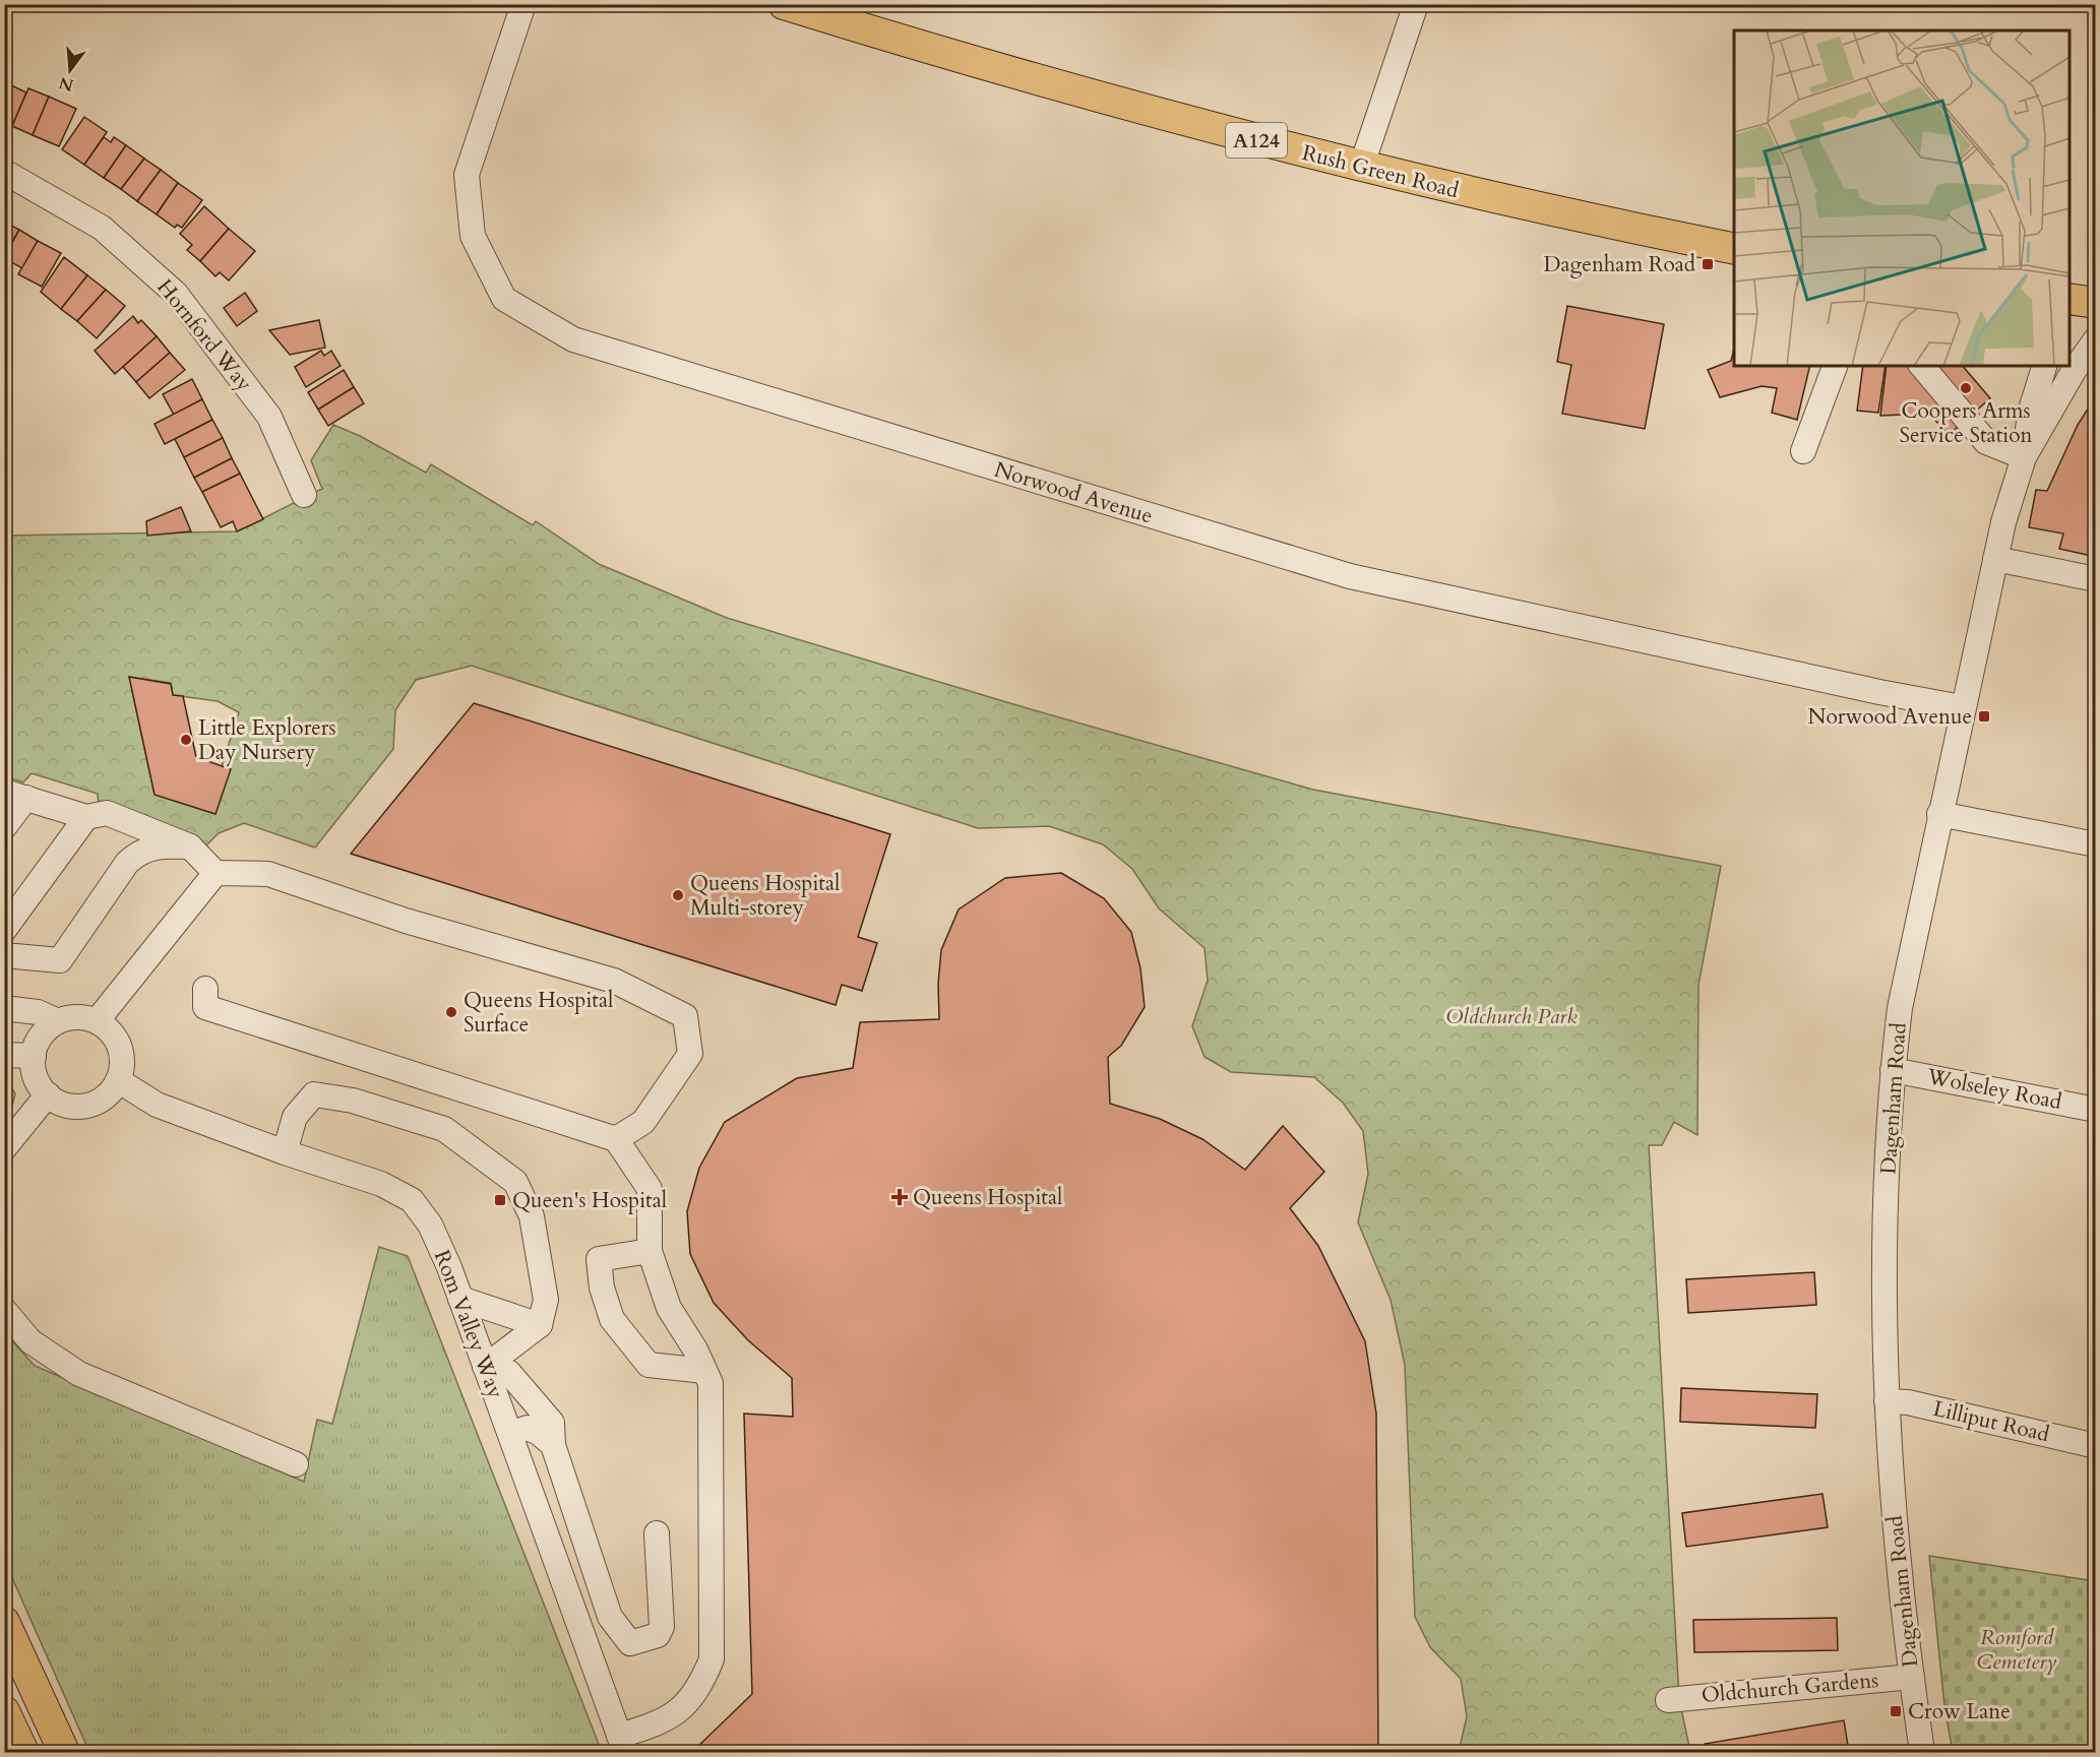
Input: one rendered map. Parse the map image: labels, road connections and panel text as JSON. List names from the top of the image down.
{
  "streets": {
    "main road": ["A124", "Rush Green Road"],
    "street": [
      "Hornford Way",
      "Norwood Avenue",
      "Wolseley Road",
      "Dagenham Road",
      "Rom Valley Way",
      "Lilliput Road",
      "Oldchurch Gardens"
    ]
  },
  "crossings": [
    ["Norwood Avenue", "Dagenham Road"],
    ["Wolseley Road", "Dagenham Road"],
    ["Dagenham Road", "Lilliput Road"],
    ["Dagenham Road", "Oldchurch Gardens"]
  ],
  "parks": ["Oldchurch Park", "Romford Cemetery"],
  "places": {
    "transit": [
      "Dagenham Road",
      "Norwood Avenue",
      "Queen's Hospital",
      "Crow Lane"
    ],
    "other": [
      "Coopers Arms Service Station",
      "Little Explorers Day Nursery",
      "Queens Hospital Multi-storey",
      "Queens Hospital Surface"
    ],
    "health": ["Queens Hospital"]
  },
  "north": "bottom"
}
